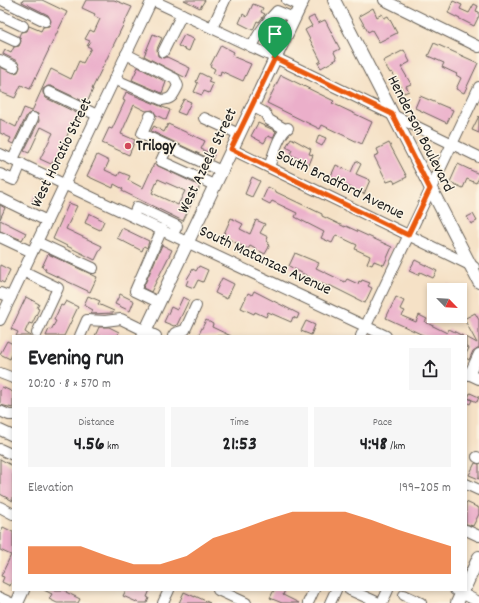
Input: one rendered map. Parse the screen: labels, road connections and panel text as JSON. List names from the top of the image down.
{
  "streets": {
    "main road": ["Henderson Boulevard", "West Azeele Street"],
    "street": ["West Horatio Street", "South Bradford Avenue", "South Matanzas Avenue"]
  },
  "crossings": [
    ["Henderson Boulevard", "South Bradford Avenue"],
    ["West Horatio Street", "South Matanzas Avenue"],
    ["West Azeele Street", "South Bradford Avenue"],
    ["West Azeele Street", "South Matanzas Avenue"]
  ],
  "places": ["Trilogy"],
  "north": "bottom right",
  "page": {
    "heading": ["Evening run", "20:20 · 8 × 570 m"],
    "stats": [
      ["Distance", "4.56 km"],
      ["Time", "21:53"],
      ["Pace", "4:48 /km"]
    ],
    "chart": ["Elevation", "199–205 m"]
  }
}
